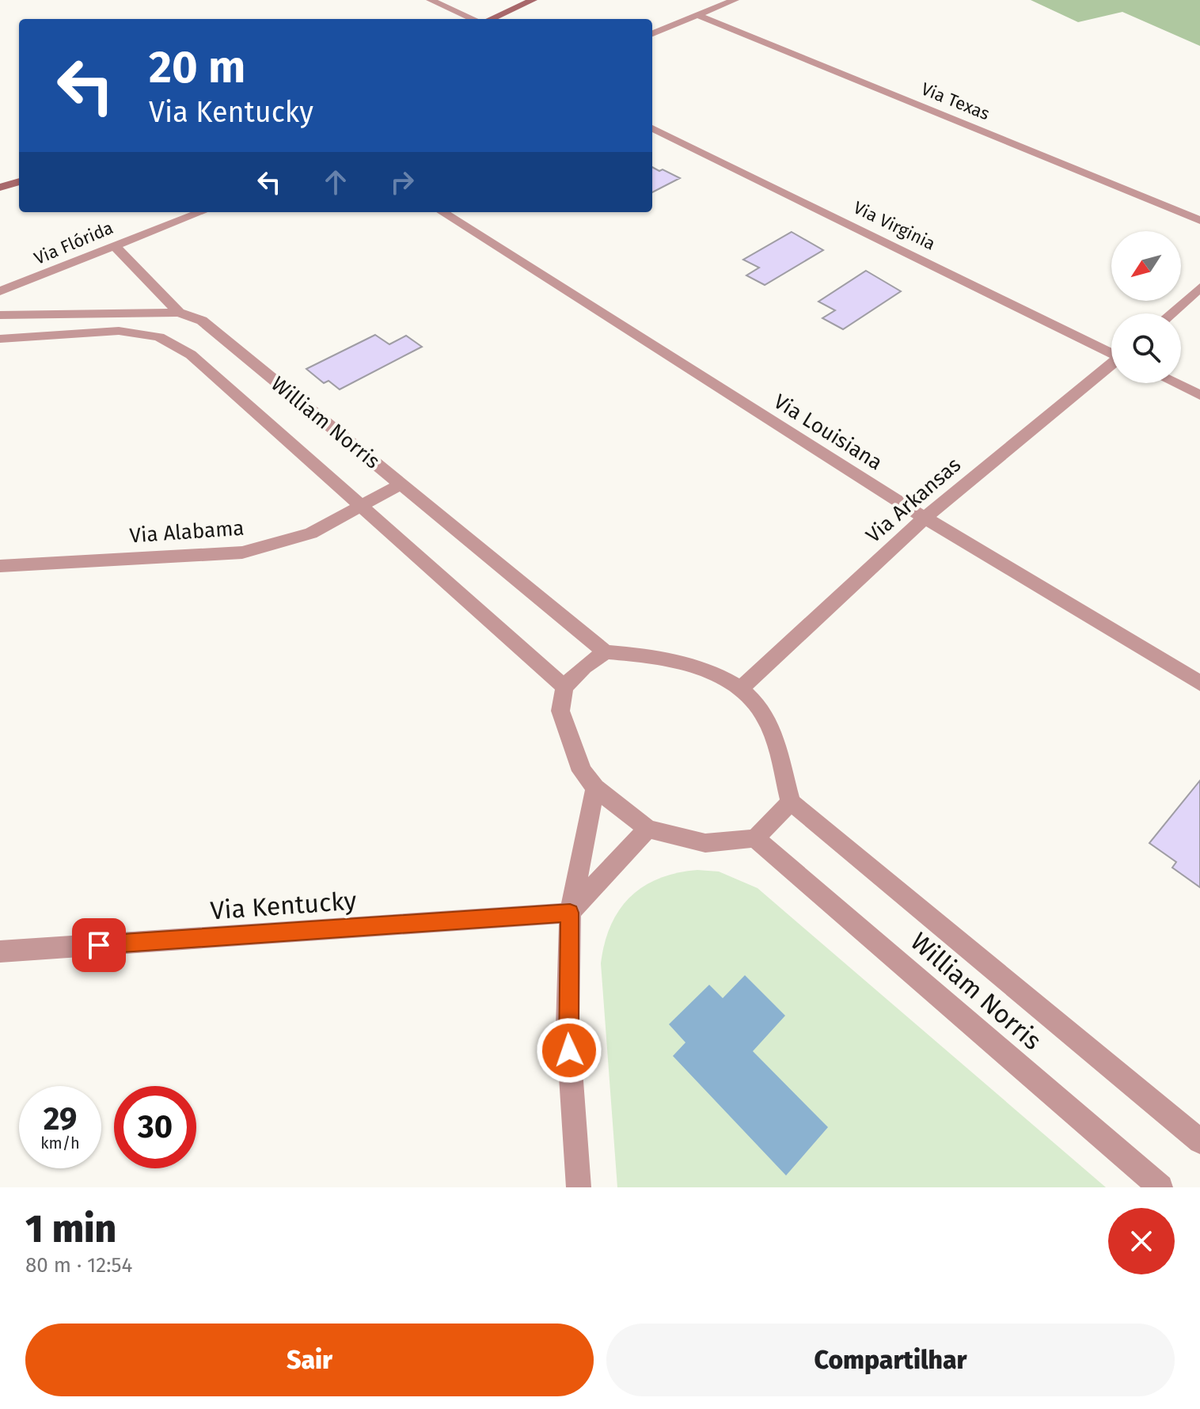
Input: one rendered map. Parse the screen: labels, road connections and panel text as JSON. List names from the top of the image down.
{
  "streets": {
    "street": [
      "Via Texas",
      "Via Virginia",
      "Via Flórida",
      "William Norris",
      "Via Louisiana",
      "Via Arkansas",
      "Via Alabama",
      "Via Kentucky"
    ]
  },
  "crossings": [
    ["William Norris", "Via Arkansas"],
    ["William Norris", "Via Alabama"],
    ["Via Louisiana", "Via Arkansas"]
  ],
  "north": "bottom left",
  "page": {
    "turn": ["20 m", "Via Kentucky"],
    "speed": "29 km/h",
    "limit": "30",
    "heading": ["1 min", "80 m · 12:54"],
    "buttons": ["Sair", "Compartilhar"]
  }
}
